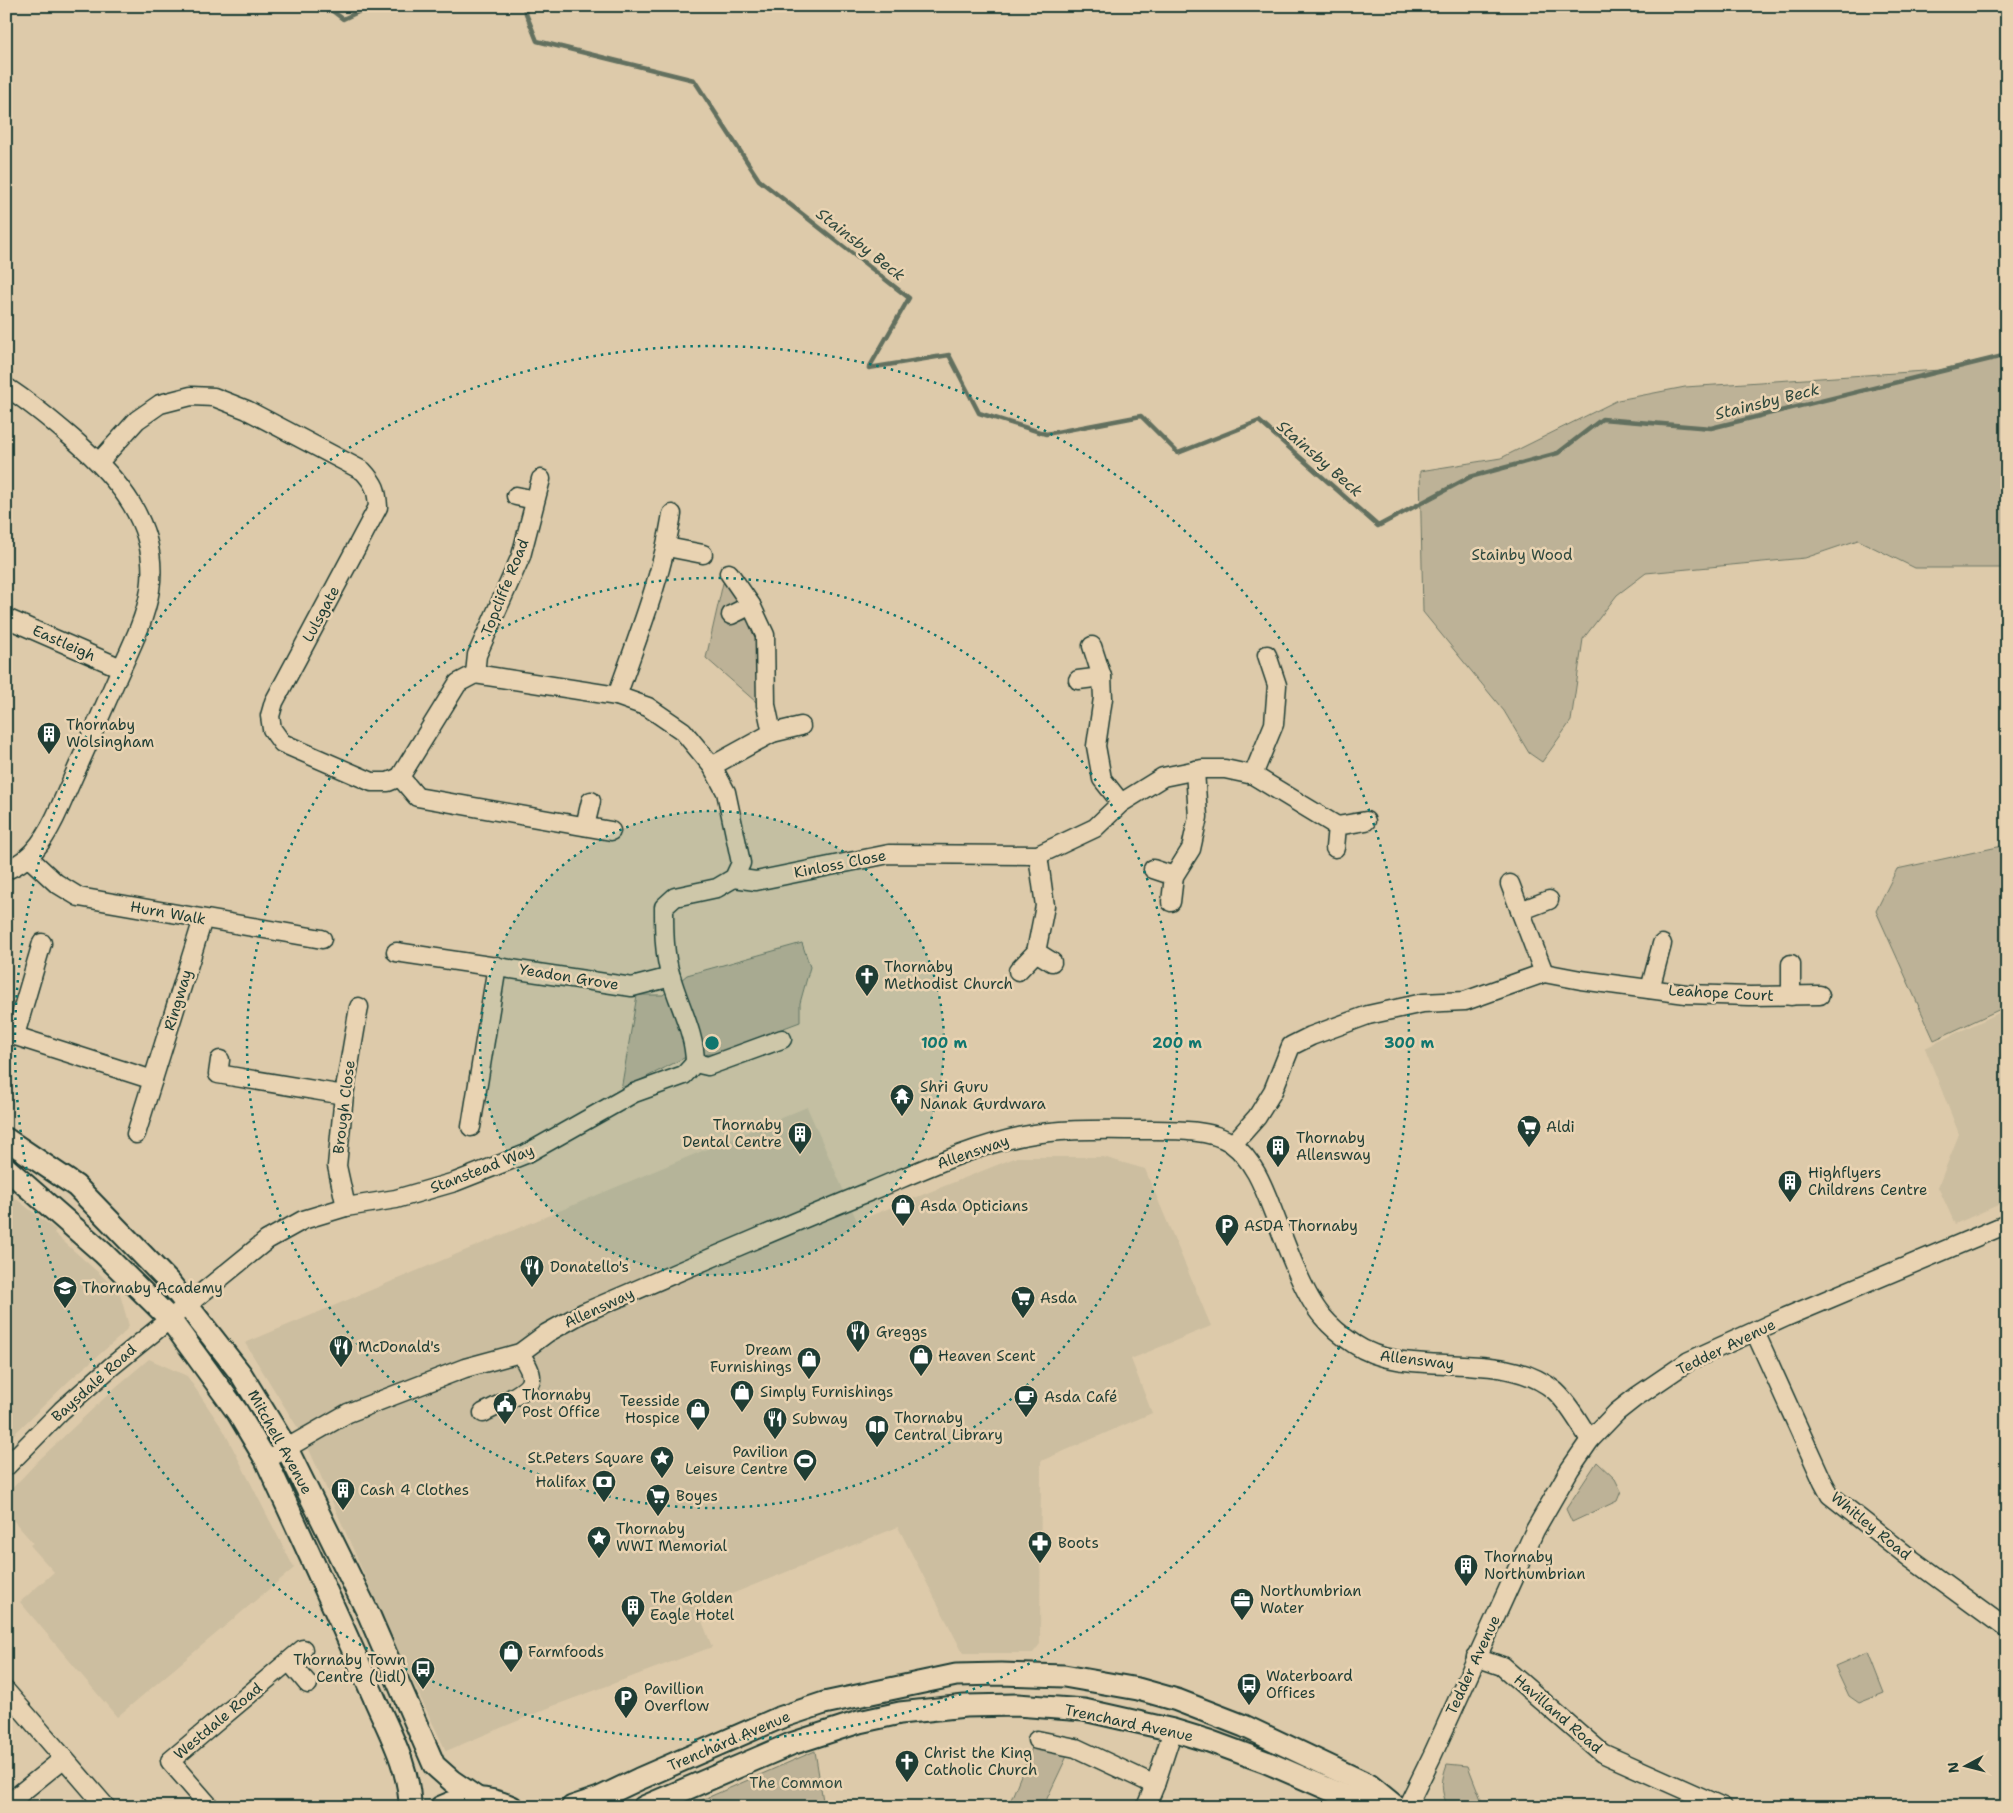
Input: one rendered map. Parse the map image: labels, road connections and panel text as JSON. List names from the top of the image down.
{
  "streets": {
    "street": [
      "Topcliffe Road",
      "Lulsgate",
      "Eastleigh",
      "Kinloss Close",
      "Hurn Walk",
      "Yeadon Grove",
      "Leahope Court",
      "Ringway",
      "Brough Close",
      "Allensway",
      "Stanstead Way",
      "Tedder Avenue",
      "Baysdale Road",
      "Mitchell Avenue",
      "Whitley Road",
      "Havilland Road",
      "Westdale Road",
      "Trenchard Avenue"
    ]
  },
  "crossings": [
    ["Hurn Walk", "Ringway"],
    ["Brough Close", "Stanstead Way"],
    ["Allensway", "Tedder Avenue"],
    ["Allensway", "Mitchell Avenue"],
    ["Stanstead Way", "Baysdale Road"],
    ["Stanstead Way", "Mitchell Avenue"],
    ["Tedder Avenue", "Whitley Road"],
    ["Tedder Avenue", "Havilland Road"],
    ["Baysdale Road", "Mitchell Avenue"]
  ],
  "water": ["Stainsby Beck"],
  "parks": ["Stainby Wood", "The Common"],
  "places": {
    "building": [
      "Thornaby Wolsingham",
      "Thornaby Dental Centre",
      "Thornaby Allensway",
      "Highflyers Childrens Centre",
      "Cash 4 Clothes",
      "Thornaby Northumbrian",
      "The Golden Eagle Hotel"
    ],
    "church": ["Thornaby Methodist Church", "Christ the King Catholic Church"],
    "temple": ["Shri Guru Nanak Gurdwara"],
    "supermarket": ["Aldi", "Asda", "Boyes"],
    "shop": [
      "Asda Opticians",
      "Heaven Scent",
      "Dream Furnishings",
      "Simply Furnishings",
      "Teesside Hospice",
      "Farmfoods"
    ],
    "parking": ["ASDA Thornaby", "Pavillion Overflow"],
    "restaurant": [
      "Donatello's",
      "Greggs",
      "McDonald's",
      "Subway"
    ],
    "school or university": ["Thornaby Academy"],
    "cafe": ["Asda Café"],
    "public building": ["Thornaby Post Office"],
    "library": ["Thornaby Central Library"],
    "place": ["St.Peters Square", "Thornaby WWI Memorial"],
    "sports": ["Pavilion Leisure Centre"],
    "bank": ["Halifax"],
    "pharmacy": ["Boots"],
    "office": ["Northumbrian Water"],
    "bus stop": ["Thornaby Town Centre (Lidl)", "Waterboard Offices"]
  },
  "north": "left",
  "rings": ["100 m", "200 m", "300 m"]
}
